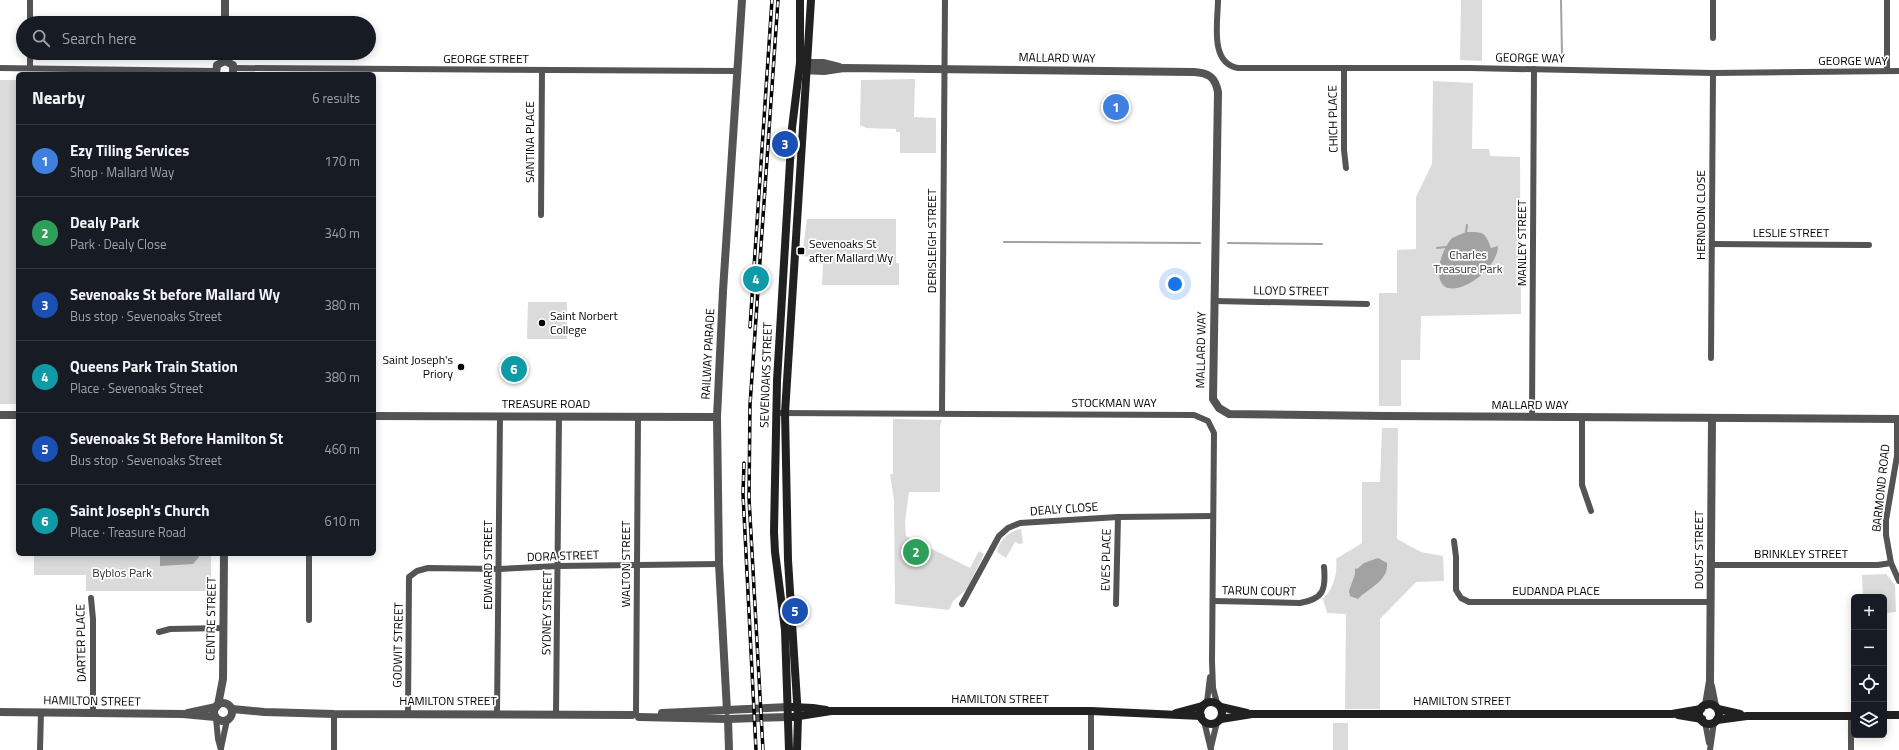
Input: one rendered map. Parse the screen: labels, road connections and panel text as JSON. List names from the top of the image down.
{
  "streets": {
    "main road": ["SEVENOAKS STREET", "HAMILTON STREET"],
    "street": [
      "MALLARD WAY",
      "GEORGE WAY",
      "GEORGE STREET",
      "CHICH PLACE",
      "SANTINA PLACE",
      "HERNDON CLOSE",
      "LESLIE STREET",
      "DERISLEIGH STREET",
      "MANLEY STREET",
      "LLOYD STREET",
      "RAILWAY PARADE",
      "STOCKMAN WAY",
      "TREASURE ROAD",
      "BARMOND ROAD",
      "DEALY CLOSE",
      "DOUST STREET",
      "BRINKLEY STREET",
      "DORA STREET",
      "EVES PLACE",
      "WALTON STREET",
      "EDWARD STREET",
      "TARUN COURT",
      "EUDANDA PLACE",
      "SYDNEY STREET",
      "CENTRE STREET",
      "DARTER PLACE",
      "GODWIT STREET"
    ]
  },
  "crossings": [
    ["MALLARD WAY", "DERISLEIGH STREET"],
    ["MALLARD WAY", "MANLEY STREET"],
    ["MALLARD WAY", "LLOYD STREET"],
    ["MALLARD WAY", "SEVENOAKS STREET"],
    ["MALLARD WAY", "BARMOND ROAD"],
    ["MALLARD WAY", "DOUST STREET"],
    ["GEORGE WAY", "CHICH PLACE"],
    ["GEORGE WAY", "HERNDON CLOSE"],
    ["GEORGE WAY", "MANLEY STREET"],
    ["GEORGE STREET", "SANTINA PLACE"],
    ["GEORGE STREET", "RAILWAY PARADE"],
    ["HERNDON CLOSE", "LESLIE STREET"],
    ["DERISLEIGH STREET", "STOCKMAN WAY"],
    ["RAILWAY PARADE", "TREASURE ROAD"],
    ["RAILWAY PARADE", "DORA STREET"],
    ["RAILWAY PARADE", "HAMILTON STREET"],
    ["SEVENOAKS STREET", "STOCKMAN WAY"],
    ["SEVENOAKS STREET", "HAMILTON STREET"],
    ["STOCKMAN WAY", "DEALY CLOSE"],
    ["STOCKMAN WAY", "TARUN COURT"],
    ["STOCKMAN WAY", "HAMILTON STREET"],
    ["TREASURE ROAD", "WALTON STREET"],
    ["TREASURE ROAD", "EDWARD STREET"],
    ["TREASURE ROAD", "SYDNEY STREET"],
    ["BARMOND ROAD", "BRINKLEY STREET"],
    ["DEALY CLOSE", "EVES PLACE"],
    ["DOUST STREET", "BRINKLEY STREET"],
    ["DOUST STREET", "EUDANDA PLACE"],
    ["DOUST STREET", "HAMILTON STREET"],
    ["DORA STREET", "WALTON STREET"],
    ["DORA STREET", "EDWARD STREET"],
    ["DORA STREET", "SYDNEY STREET"],
    ["DORA STREET", "GODWIT STREET"],
    ["WALTON STREET", "HAMILTON STREET"],
    ["EDWARD STREET", "HAMILTON STREET"],
    ["SYDNEY STREET", "HAMILTON STREET"],
    ["CENTRE STREET", "HAMILTON STREET"],
    ["DARTER PLACE", "HAMILTON STREET"],
    ["GODWIT STREET", "HAMILTON STREET"]
  ],
  "parks": ["Charles Treasure Park", "Byblos Park"],
  "places": {
    "transit": ["Sevenoaks St after Mallard Wy"],
    "other": ["Saint Norbert College", "Saint Joseph's Priory"]
  },
  "page": {
    "search": "Search here",
    "heading": ["Nearby", "6 results"],
    "pins": [
      "1",
      "3",
      "4",
      "6",
      "2",
      "5"
    ],
    "list": [
      {
        "mark": "1",
        "name": "Ezy Tiling Services",
        "note": "Shop · Mallard Way",
        "value": "170 m"
      },
      {
        "mark": "2",
        "name": "Dealy Park",
        "note": "Park · Dealy Close",
        "value": "340 m"
      },
      {
        "mark": "3",
        "name": "Sevenoaks St before Mallard Wy",
        "note": "Bus stop · Sevenoaks Street",
        "value": "380 m"
      },
      {
        "mark": "4",
        "name": "Queens Park Train Station",
        "note": "Place · Sevenoaks Street",
        "value": "380 m"
      },
      {
        "mark": "5",
        "name": "Sevenoaks St Before Hamilton St",
        "note": "Bus stop · Sevenoaks Street",
        "value": "460 m"
      },
      {
        "mark": "6",
        "name": "Saint Joseph's Church",
        "note": "Place · Treasure Road",
        "value": "610 m"
      }
    ],
    "map_buttons": ["+", "−"]
  }
}
